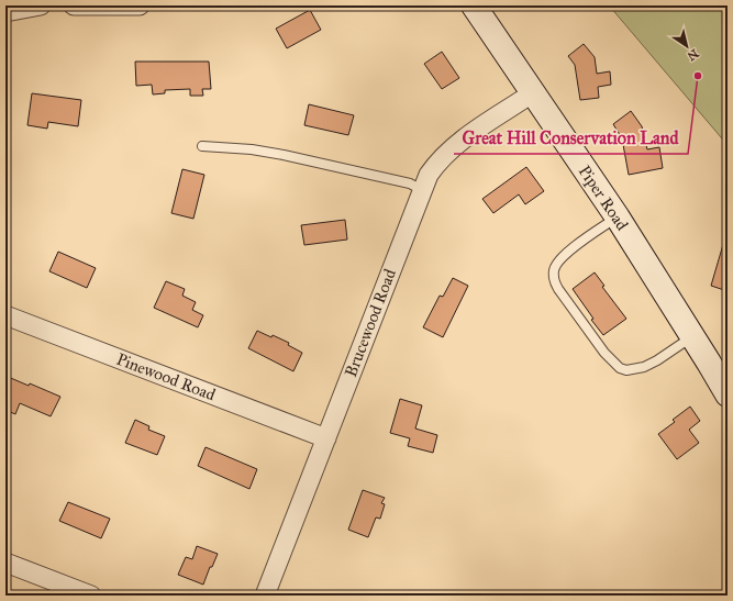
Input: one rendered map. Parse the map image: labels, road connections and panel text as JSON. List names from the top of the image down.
{
  "streets": {
    "street": ["Piper Road", "Brucewood Road", "Pinewood Road"]
  },
  "crossings": [
    ["Piper Road", "Brucewood Road"],
    ["Brucewood Road", "Pinewood Road"]
  ],
  "places": ["Great Hill Conservation Land"],
  "north": "bottom right"
}
